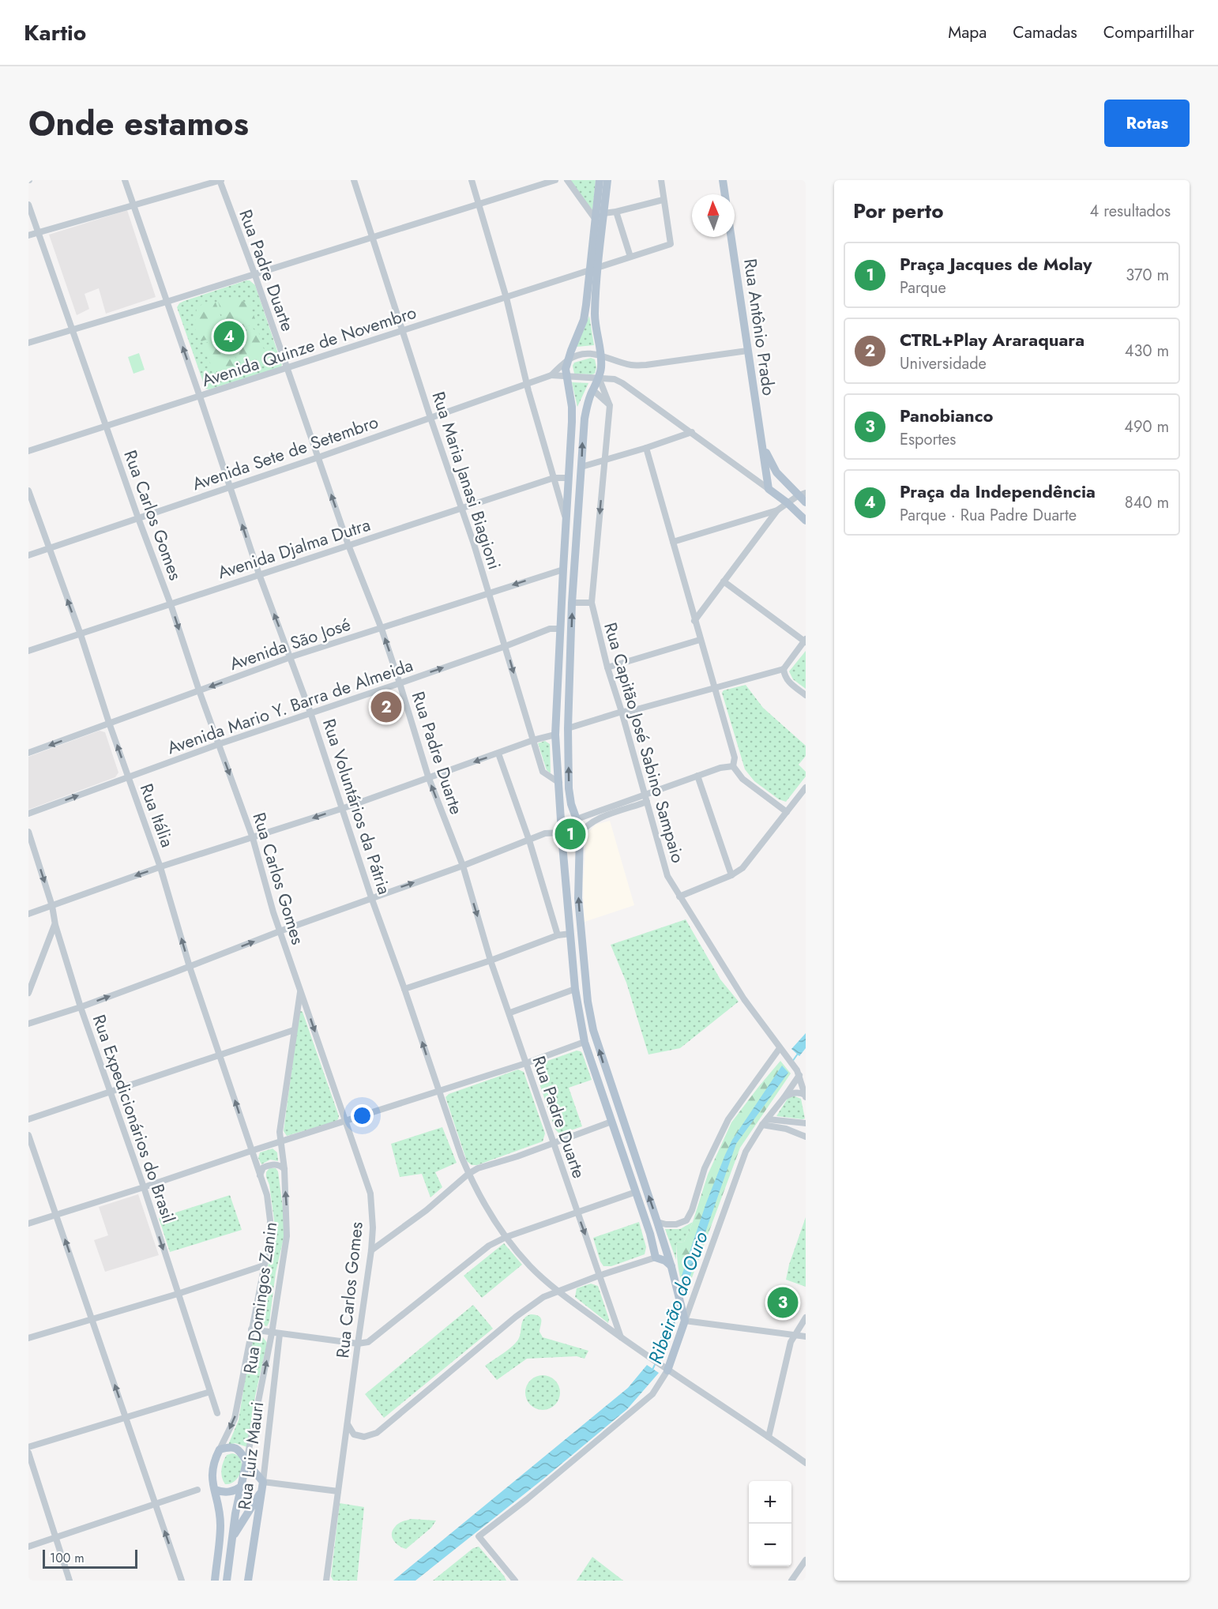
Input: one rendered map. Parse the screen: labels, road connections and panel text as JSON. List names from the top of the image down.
{
  "streets": {
    "main road": ["Rua Antônio Prado", "Rua Domingos Zanin", "Rua Luiz Mauri"],
    "street": [
      "Rua Padre Duarte",
      "Avenida Quinze de Novembro",
      "Avenida Sete de Setembro",
      "Rua Maria Janasi Biagioni",
      "Rua Carlos Gomes",
      "Avenida Djalma Dutra",
      "Avenida São José",
      "Avenida Mario Y. Barra de Almeida",
      "Rua Capitão José Sabino Sampaio",
      "Rua Voluntários da Pátria",
      "Rua Itália",
      "Rua Expedicionários do Brasil"
    ]
  },
  "crossings": [
    ["Rua Padre Duarte", "Avenida Quinze de Novembro"],
    ["Rua Padre Duarte", "Avenida Sete de Setembro"],
    ["Rua Padre Duarte", "Avenida Djalma Dutra"],
    ["Rua Padre Duarte", "Avenida São José"],
    ["Rua Padre Duarte", "Avenida Mario Y. Barra de Almeida"],
    ["Rua Padre Duarte", "Rua Voluntários da Pátria"],
    ["Rua Antônio Prado", "Avenida Sete de Setembro"],
    ["Avenida Quinze de Novembro", "Rua Maria Janasi Biagioni"],
    ["Avenida Quinze de Novembro", "Rua Carlos Gomes"],
    ["Avenida Quinze de Novembro", "Rua Voluntários da Pátria"],
    ["Avenida Sete de Setembro", "Rua Maria Janasi Biagioni"],
    ["Avenida Sete de Setembro", "Rua Carlos Gomes"],
    ["Avenida Sete de Setembro", "Rua Capitão José Sabino Sampaio"],
    ["Avenida Sete de Setembro", "Rua Voluntários da Pátria"],
    ["Avenida Sete de Setembro", "Rua Itália"],
    ["Rua Maria Janasi Biagioni", "Avenida Djalma Dutra"],
    ["Rua Maria Janasi Biagioni", "Avenida São José"],
    ["Rua Maria Janasi Biagioni", "Avenida Mario Y. Barra de Almeida"],
    ["Rua Carlos Gomes", "Avenida Djalma Dutra"],
    ["Rua Carlos Gomes", "Avenida São José"],
    ["Rua Carlos Gomes", "Avenida Mario Y. Barra de Almeida"],
    ["Rua Carlos Gomes", "Rua Domingos Zanin"],
    ["Avenida Djalma Dutra", "Rua Voluntários da Pátria"],
    ["Avenida Djalma Dutra", "Rua Itália"],
    ["Avenida São José", "Rua Voluntários da Pátria"],
    ["Avenida São José", "Rua Itália"],
    ["Avenida Mario Y. Barra de Almeida", "Rua Voluntários da Pátria"],
    ["Avenida Mario Y. Barra de Almeida", "Rua Itália"],
    ["Rua Itália", "Rua Domingos Zanin"]
  ],
  "one_way": ["Avenida São José", "Avenida Mario Y. Barra de Almeida", "Rua Itália"],
  "water": ["Ribeirão do Ouro"],
  "scale_bar": "100 m",
  "north": "top",
  "page": {
    "header": "Kartio",
    "nav": ["Mapa", "Camadas", "Compartilhar"],
    "title": "Onde estamos",
    "buttons": "Rotas",
    "heading": ["Por perto", "4 resultados"],
    "list": [
      {
        "mark": "1",
        "name": "Praça Jacques de Molay",
        "note": "Parque",
        "value": "370 m"
      },
      {
        "mark": "2",
        "name": "CTRL+Play Araraquara",
        "note": "Universidade",
        "value": "430 m"
      },
      {
        "mark": "3",
        "name": "Panobianco",
        "note": "Esportes",
        "value": "490 m"
      },
      {
        "mark": "4",
        "name": "Praça da Independência",
        "note": "Parque · Rua Padre Duarte",
        "value": "840 m"
      }
    ],
    "pins": [
      "4",
      "2",
      "1",
      "3"
    ],
    "map_buttons": ["+", "−"],
    "scale": "100 m"
  }
}
